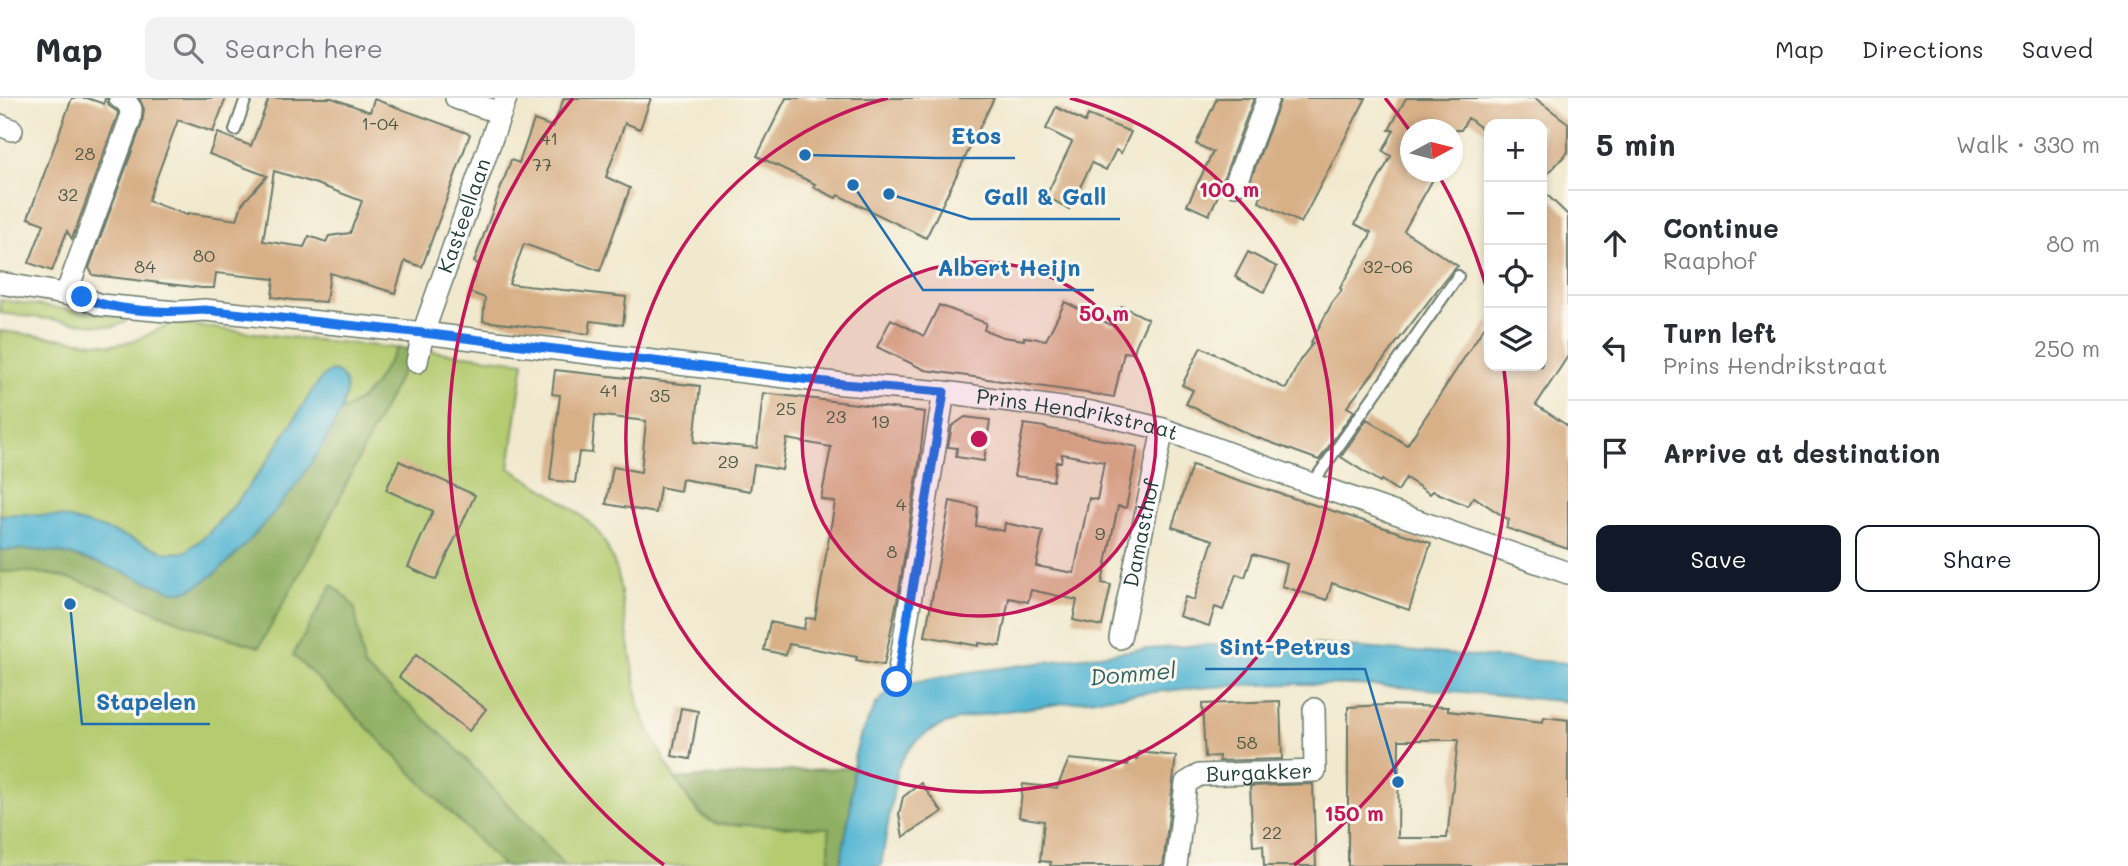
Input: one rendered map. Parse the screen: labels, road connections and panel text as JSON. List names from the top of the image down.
{
  "streets": {
    "street": [
      "Kasteellaan",
      "Prins Hendrikstraat",
      "Damasthof",
      "Burgakker"
    ]
  },
  "crossings": [
    ["Kasteellaan", "Prins Hendrikstraat"],
    ["Prins Hendrikstraat", "Damasthof"]
  ],
  "water": ["Dommel"],
  "places": [
    "Etos",
    "Albert Heijn",
    "Gall & Gall",
    "Stapelen",
    "Sint-Petrus"
  ],
  "house_numbers": [
    "1-04",
    "41",
    "28",
    "77",
    "32",
    "80",
    "84",
    "32-06",
    "41",
    "35",
    "25",
    "23",
    "19",
    "29",
    "4",
    "9",
    "8",
    "58",
    "22"
  ],
  "north": "right",
  "page": {
    "header": "Map",
    "search": "Search here",
    "nav": ["Map", "Directions", "Saved"],
    "heading": ["5 min", "Walk · 330 m"],
    "map_buttons": ["+", "−"],
    "list": [
      ["Continue", "Raaphof", "80 m"],
      ["Turn left", "Prins Hendrikstraat", "250 m"],
      "Arrive at destination"
    ],
    "buttons": ["Save", "Share"]
  },
  "rings": ["100 m", "50 m", "150 m"]
}
